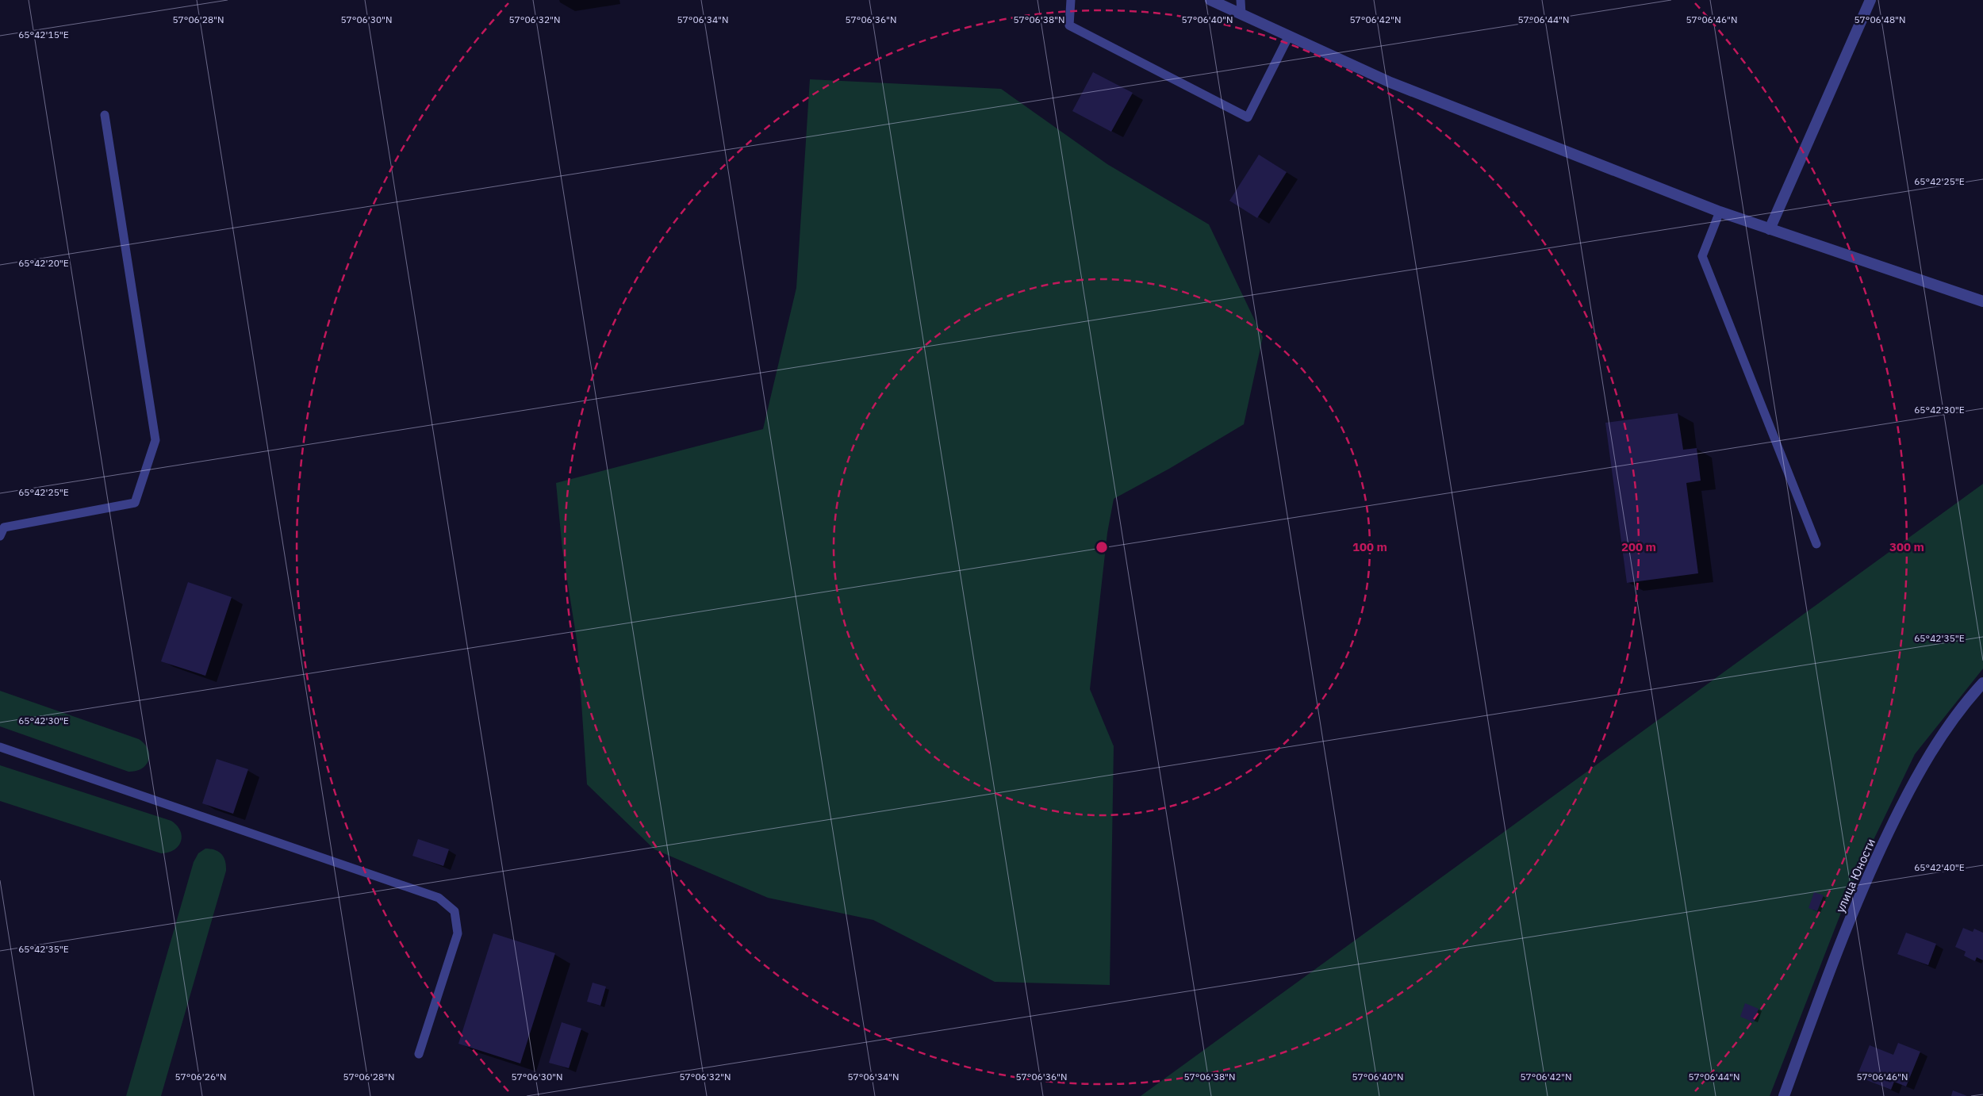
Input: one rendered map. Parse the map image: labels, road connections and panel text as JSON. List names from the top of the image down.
{
  "streets": {
    "street": ["улица Юности"]
  },
  "coordinates": [
    "57°06'34\"N",
    "57°06'36\"N",
    "57°06'40\"N",
    "57°06'42\"N",
    "57°06'48\"N",
    "57°06'28\"N",
    "57°06'30\"N",
    "57°06'32\"N",
    "57°06'38\"N",
    "57°06'44\"N",
    "57°06'46\"N",
    "65°42'15\"E",
    "65°42'25\"E",
    "65°42'20\"E",
    "65°42'30\"E",
    "65°42'35\"E",
    "65°42'40\"E",
    "57°06'26\"N"
  ],
  "rings": ["100 m", "200 m", "300 m"]
}
